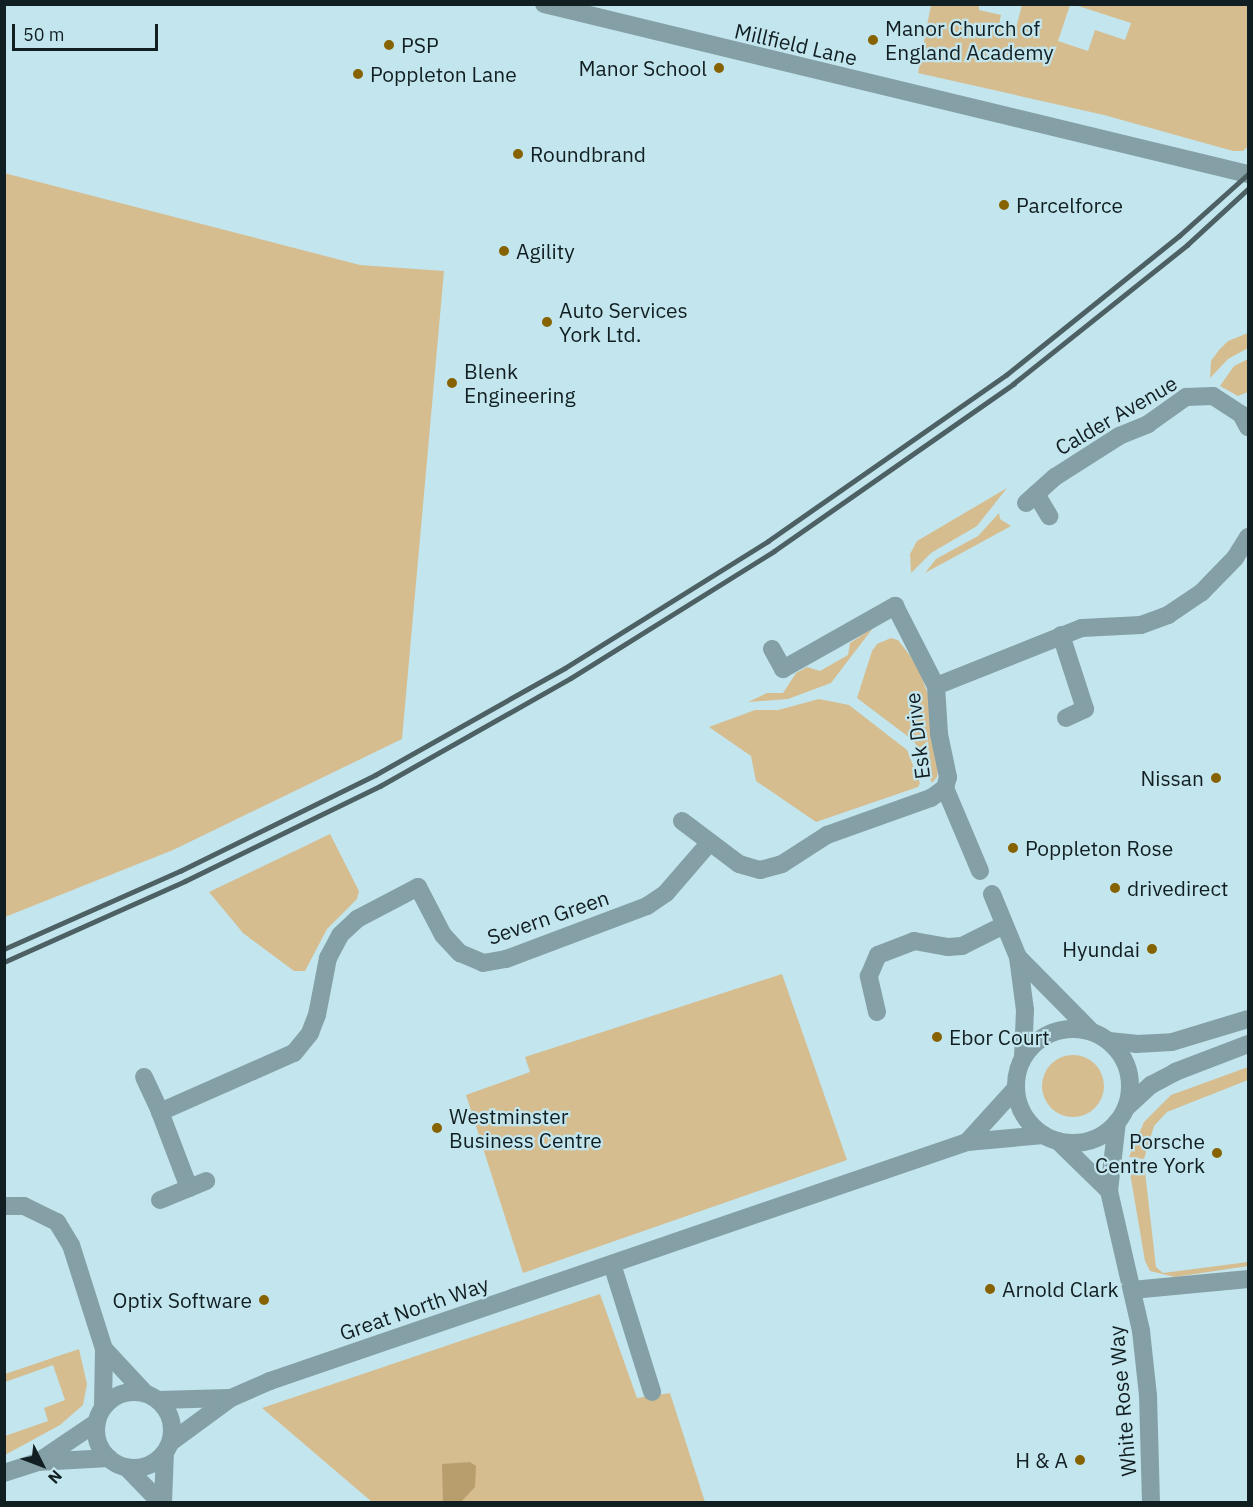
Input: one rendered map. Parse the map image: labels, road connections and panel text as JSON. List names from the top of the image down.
{
  "streets": {
    "street": [
      "Millfield Lane",
      "Calder Avenue",
      "Esk Drive",
      "Severn Green",
      "Great North Way",
      "White Rose Way"
    ]
  },
  "crossings": [
    ["Great North Way", "White Rose Way"]
  ],
  "places": [
    "Manor Church of England Academy",
    "PSP",
    "Manor School",
    "Poppleton Lane",
    "Roundbrand",
    "Parcelforce",
    "Agility",
    "Auto Services York Ltd.",
    "Blenk Engineering",
    "Nissan",
    "Poppleton Rose",
    "drivedirect",
    "Hyundai",
    "Ebor Court",
    "Westminster Business Centre",
    "Porsche Centre York",
    "Arnold Clark",
    "Optix Software",
    "H & A"
  ],
  "scale_bar": "50 m",
  "north": "bottom right"
}
